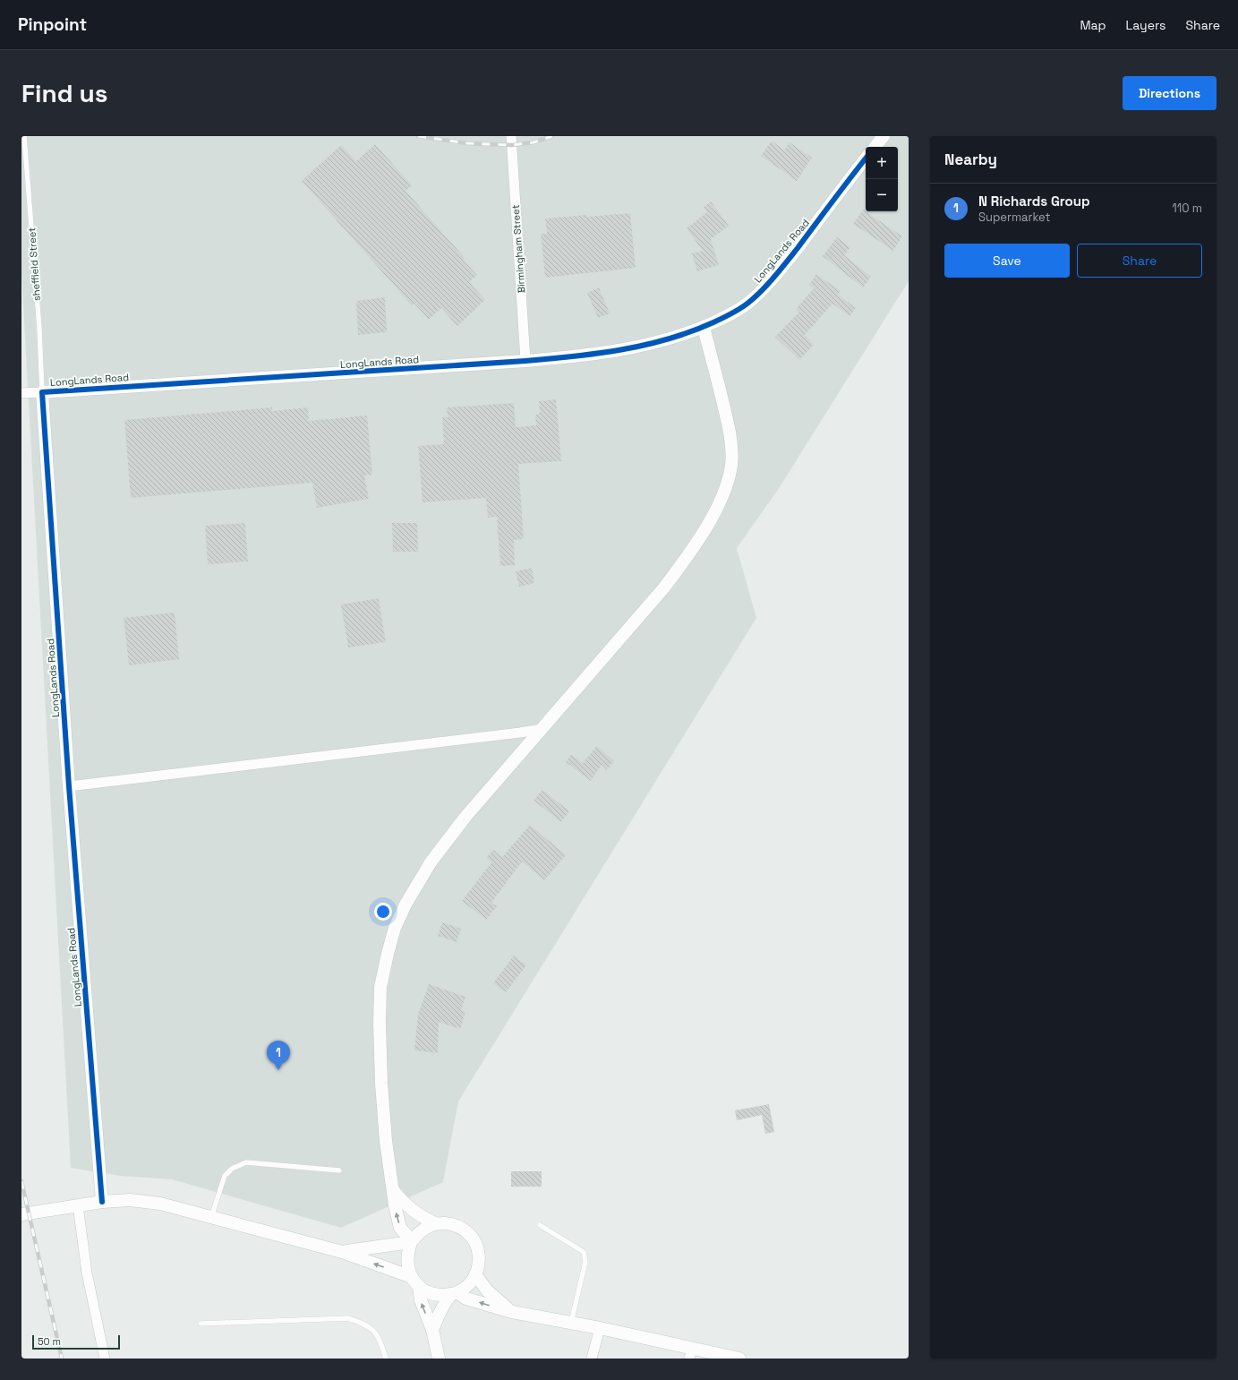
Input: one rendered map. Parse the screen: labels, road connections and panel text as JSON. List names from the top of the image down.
{
  "streets": {
    "street": ["Birmingham Street", "LongLands Road"],
    "lane": ["sheffield Street"]
  },
  "crossings": [
    ["Birmingham Street", "LongLands Road"],
    ["LongLands Road", "sheffield Street"]
  ],
  "scale_bar": "50 m",
  "page": {
    "header": "Pinpoint",
    "nav": ["Map", "Layers", "Share"],
    "buttons": [
      "Directions",
      ["Save", "Share"]
    ],
    "title": "Find us",
    "heading": "Nearby",
    "map_buttons": ["+", "−"],
    "list": [
      {
        "mark": "1",
        "name": "N Richards Group",
        "note": "Supermarket",
        "value": "110 m"
      }
    ],
    "pins": "1",
    "scale": "50 m"
  }
}
